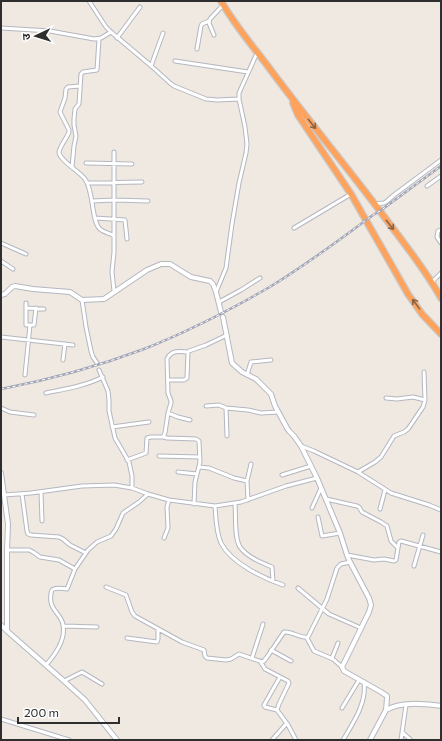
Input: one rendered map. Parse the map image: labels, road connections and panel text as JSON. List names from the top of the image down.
{
  "scale_bar": "200 m",
  "north": "left"
}
